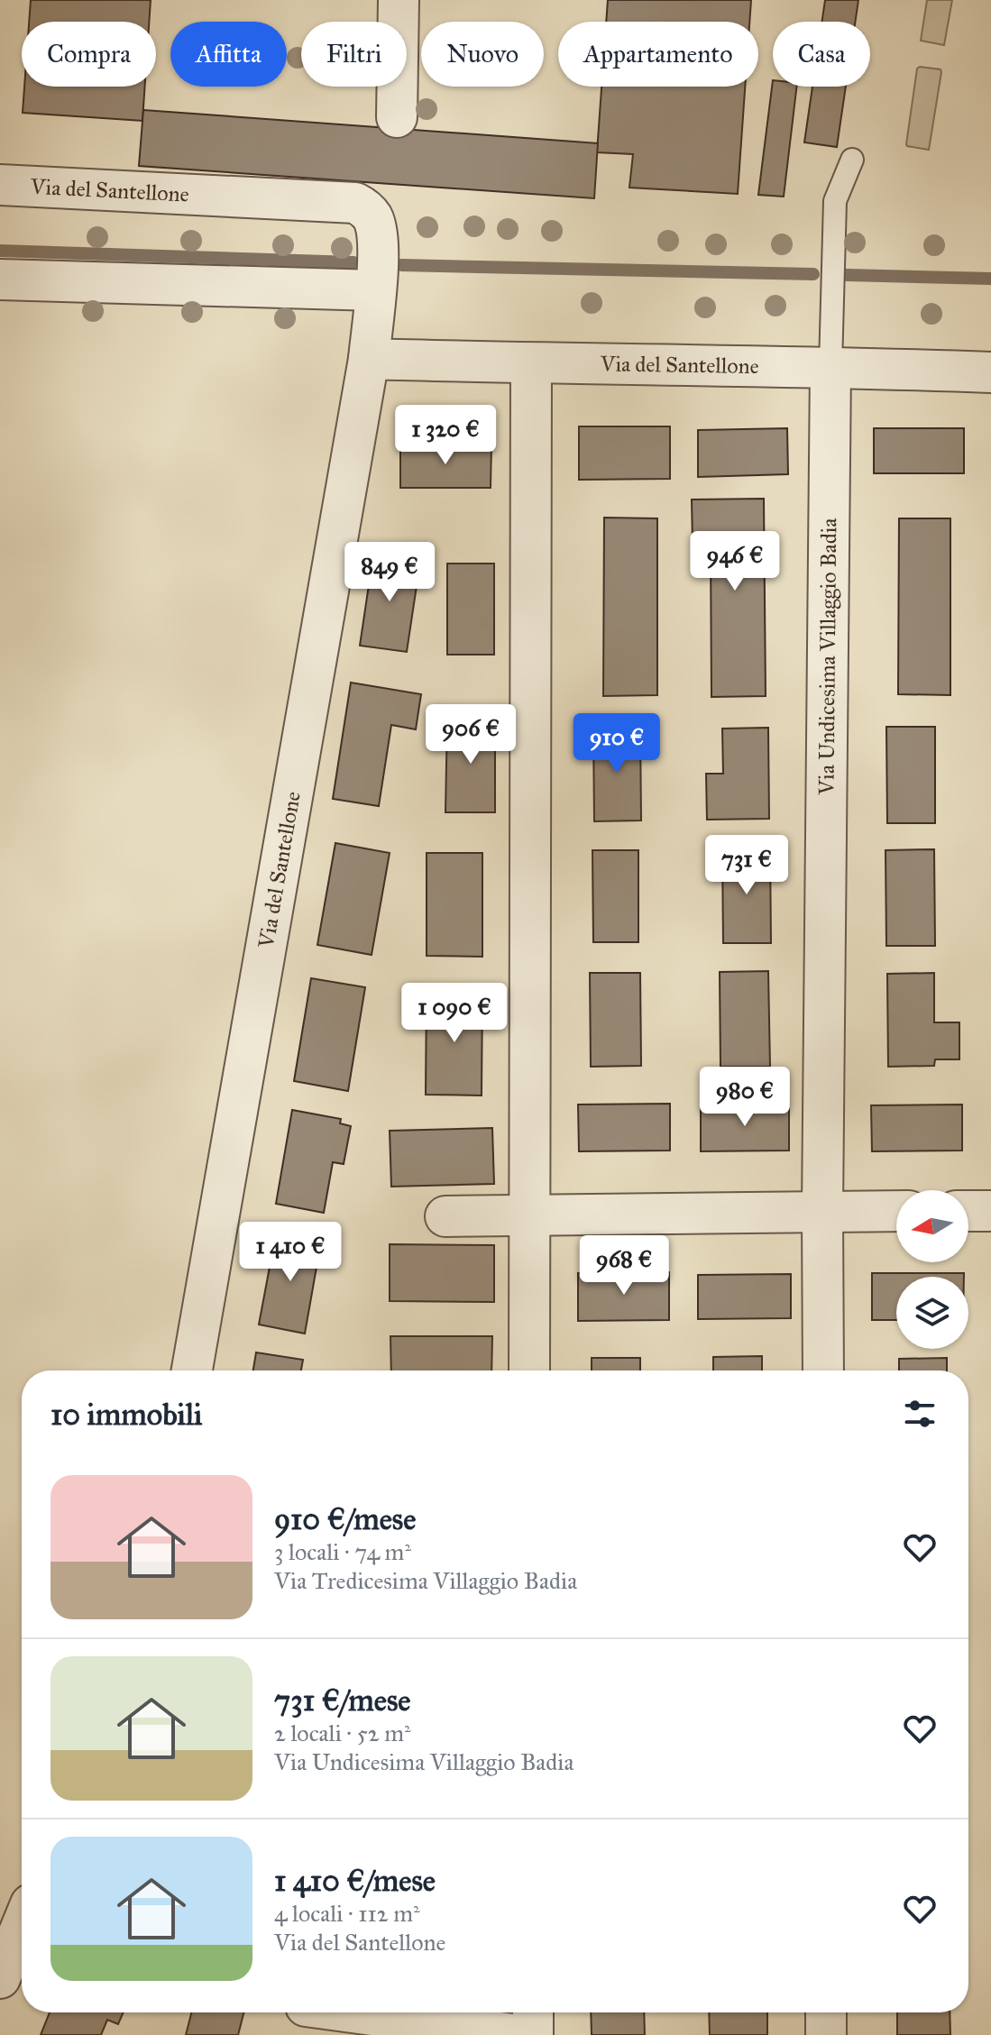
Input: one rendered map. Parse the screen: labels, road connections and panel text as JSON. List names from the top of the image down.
{
  "streets": {
    "street": ["Via del Santellone", "Via Undicesima Villaggio Badia"]
  },
  "crossings": [
    ["Via del Santellone", "Via Undicesima Villaggio Badia"]
  ],
  "north": "left",
  "page": {
    "chip": [
      "Compra",
      "Affitta",
      "Filtri",
      "Nuovo",
      "Appartamento",
      "Casa"
    ],
    "price": [
      "1 320 €",
      "946 €",
      "849 €",
      "906 €",
      "910 €",
      "731 €",
      "1 090 €",
      "980 €",
      "1 410 €",
      "968 €"
    ],
    "heading": "10 immobili",
    "list": [
      {
        "name": "910 €/mese",
        "note": "3 locali · 74 m² · Via Tredicesima Villaggio Badia"
      },
      {
        "name": "731 €/mese",
        "note": "2 locali · 52 m² · Via Undicesima Villaggio Badia"
      },
      {
        "name": "1 410 €/mese",
        "note": "4 locali · 112 m² · Via del Santellone"
      }
    ]
  }
}
